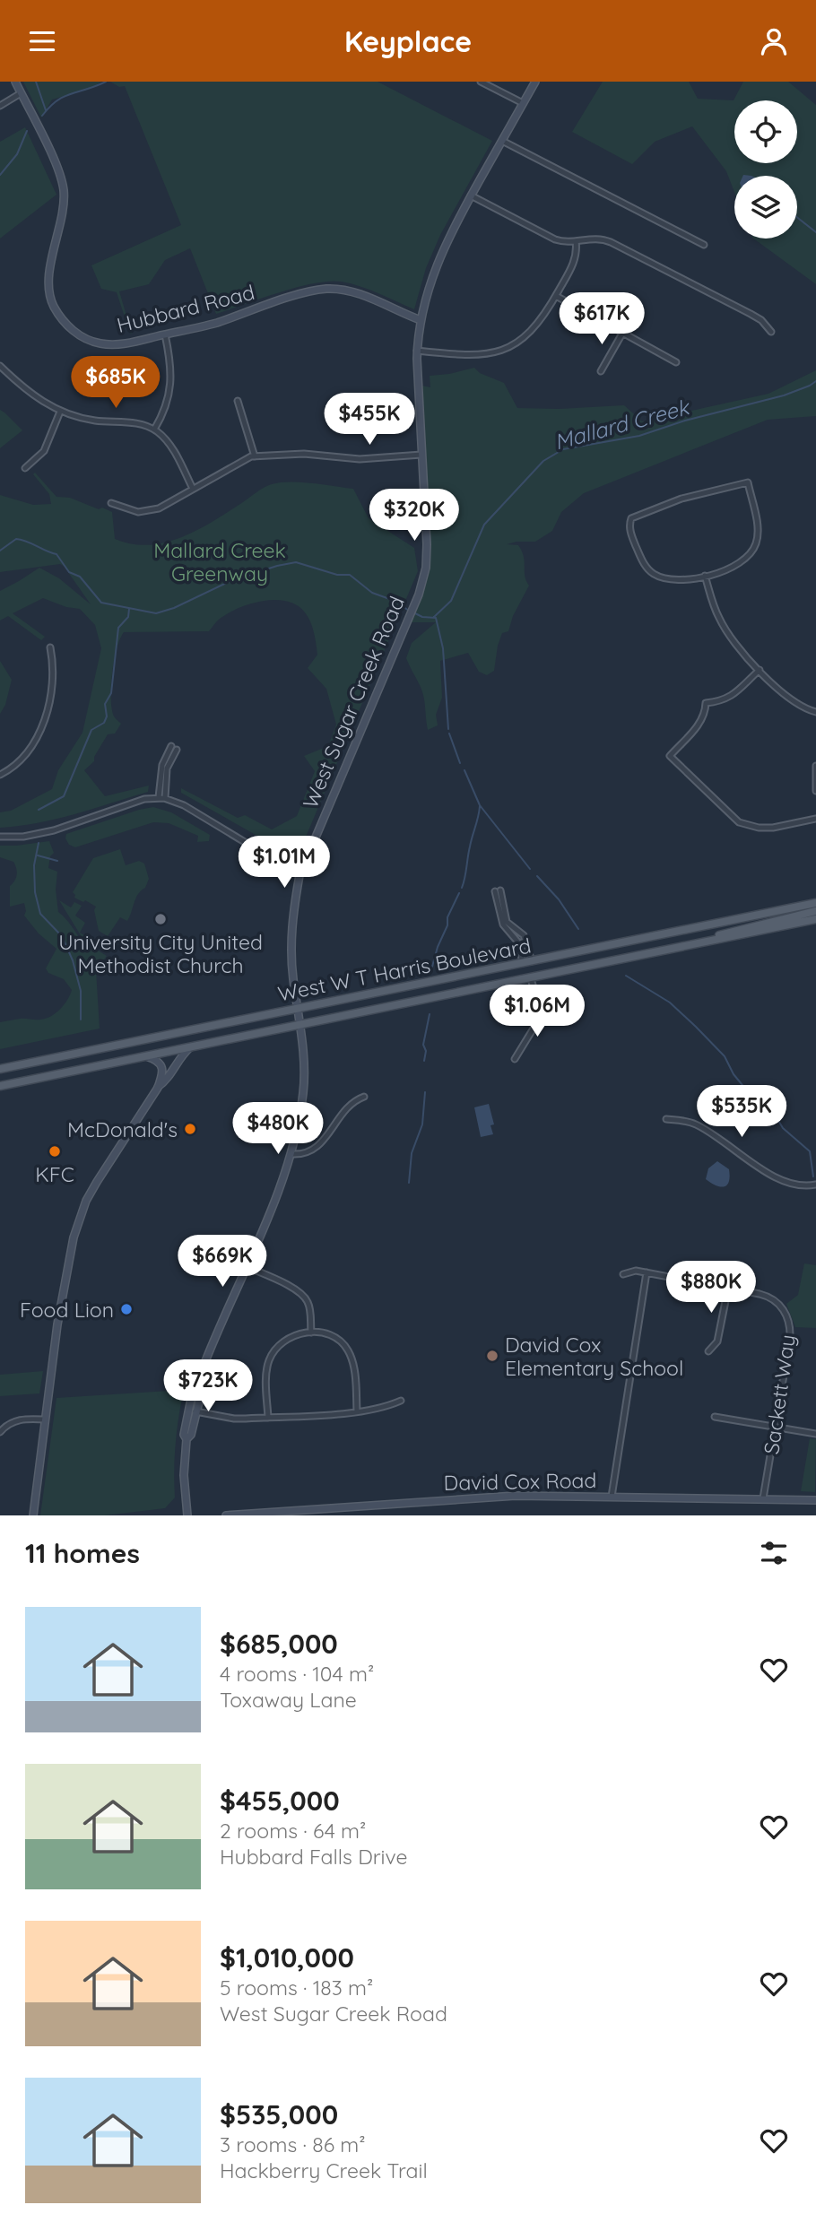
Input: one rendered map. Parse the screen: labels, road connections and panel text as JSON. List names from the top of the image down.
{
  "streets": {
    "main road": [
      "Hubbard Road",
      "West Sugar Creek Road",
      "West W T Harris Boulevard",
      "David Cox Road"
    ],
    "street": ["Sackett Way"]
  },
  "crossings": [
    ["Hubbard Road", "West Sugar Creek Road"],
    ["West Sugar Creek Road", "West W T Harris Boulevard"],
    ["Sackett Way", "David Cox Road"]
  ],
  "water": ["Mallard Creek"],
  "parks": ["Mallard Creek Greenway"],
  "places": [
    "University City United Methodist Church",
    "McDonald's",
    "KFC",
    "Food Lion",
    "David Cox Elementary School"
  ],
  "page": {
    "header": "Keyplace",
    "price": [
      "$617K",
      "$685K",
      "$455K",
      "$320K",
      "$1.01M",
      "$1.06M",
      "$535K",
      "$480K",
      "$669K",
      "$880K",
      "$723K"
    ],
    "heading": "11 homes",
    "list": [
      {
        "name": "$685,000",
        "note": "4 rooms · 104 m² · Toxaway Lane"
      },
      {
        "name": "$455,000",
        "note": "2 rooms · 64 m² · Hubbard Falls Drive"
      },
      {
        "name": "$1,010,000",
        "note": "5 rooms · 183 m² · West Sugar Creek Road"
      },
      {
        "name": "$535,000",
        "note": "3 rooms · 86 m² · Hackberry Creek Trail"
      }
    ]
  }
}
